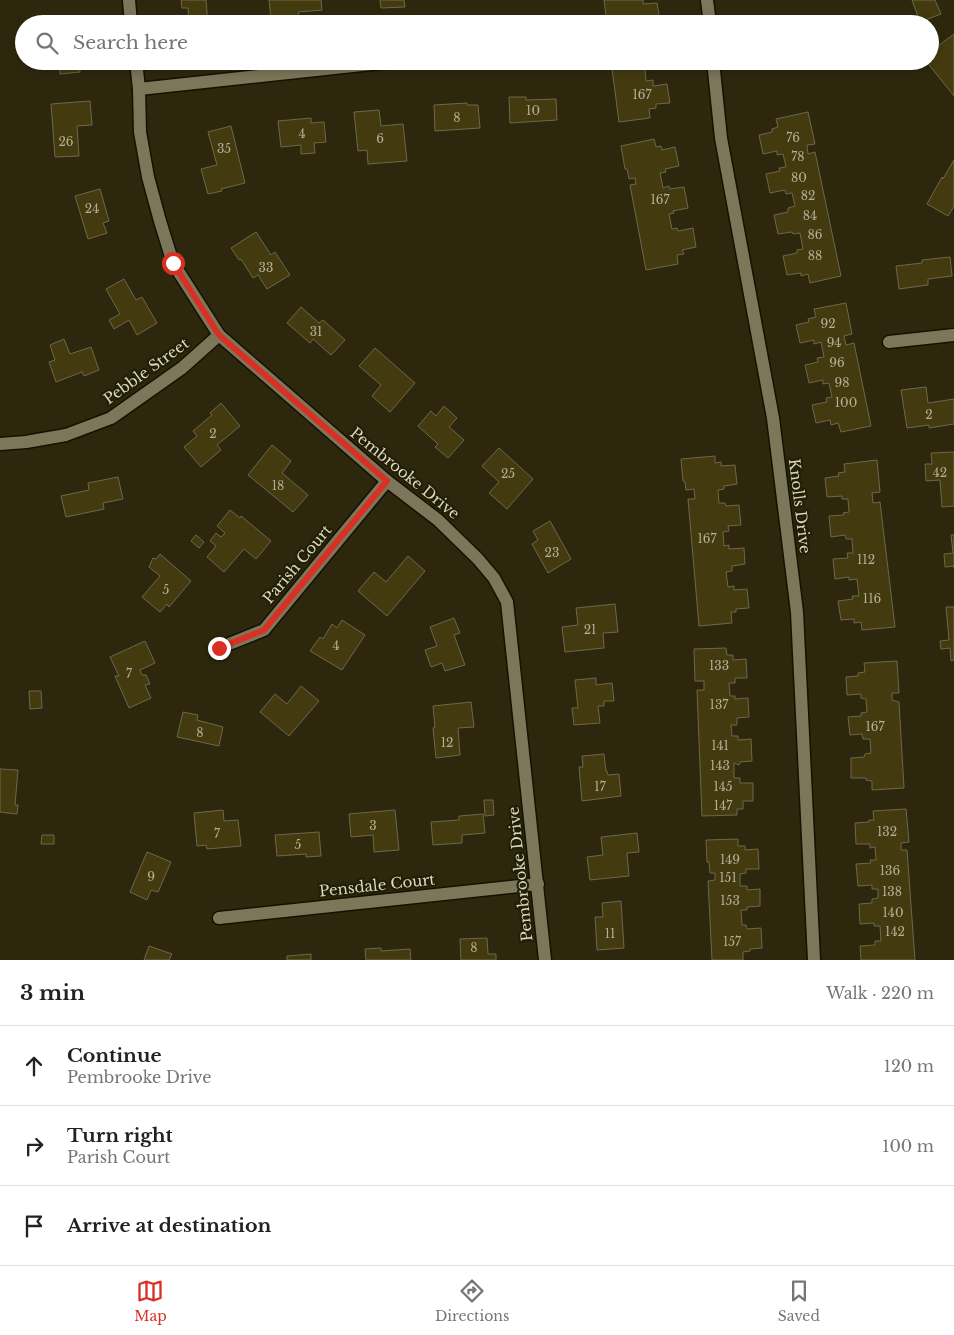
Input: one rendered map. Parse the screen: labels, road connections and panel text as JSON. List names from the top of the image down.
{
  "streets": {
    "street": [
      "Pebble Street",
      "Pembrooke Drive",
      "Knolls Drive",
      "Parish Court",
      "Pensdale Court"
    ]
  },
  "crossings": [
    ["Pebble Street", "Pembrooke Drive"],
    ["Pembrooke Drive", "Parish Court"],
    ["Pembrooke Drive", "Pensdale Court"]
  ],
  "house_numbers": [
    "167",
    "10",
    "8",
    "4",
    "76",
    "6",
    "26",
    "35",
    "78",
    "80",
    "82",
    "167",
    "24",
    "84",
    "86",
    "88",
    "33",
    "92",
    "31",
    "94",
    "96",
    "98",
    "100",
    "2",
    "2",
    "42",
    "25",
    "18",
    "167",
    "23",
    "112",
    "5",
    "116",
    "21",
    "4",
    "133",
    "7",
    "137",
    "167",
    "8",
    "12",
    "141",
    "143",
    "17",
    "145",
    "147",
    "3",
    "132",
    "7",
    "5",
    "149",
    "136",
    "9",
    "151",
    "138",
    "153",
    "140",
    "142",
    "11",
    "157",
    "8"
  ],
  "page": {
    "search": "Search here",
    "heading": ["3 min", "Walk · 220 m"],
    "list": [
      ["Continue", "Pembrooke Drive", "120 m"],
      ["Turn right", "Parish Court", "100 m"],
      "Arrive at destination"
    ],
    "nav": ["Map", "Directions", "Saved"]
  }
}
